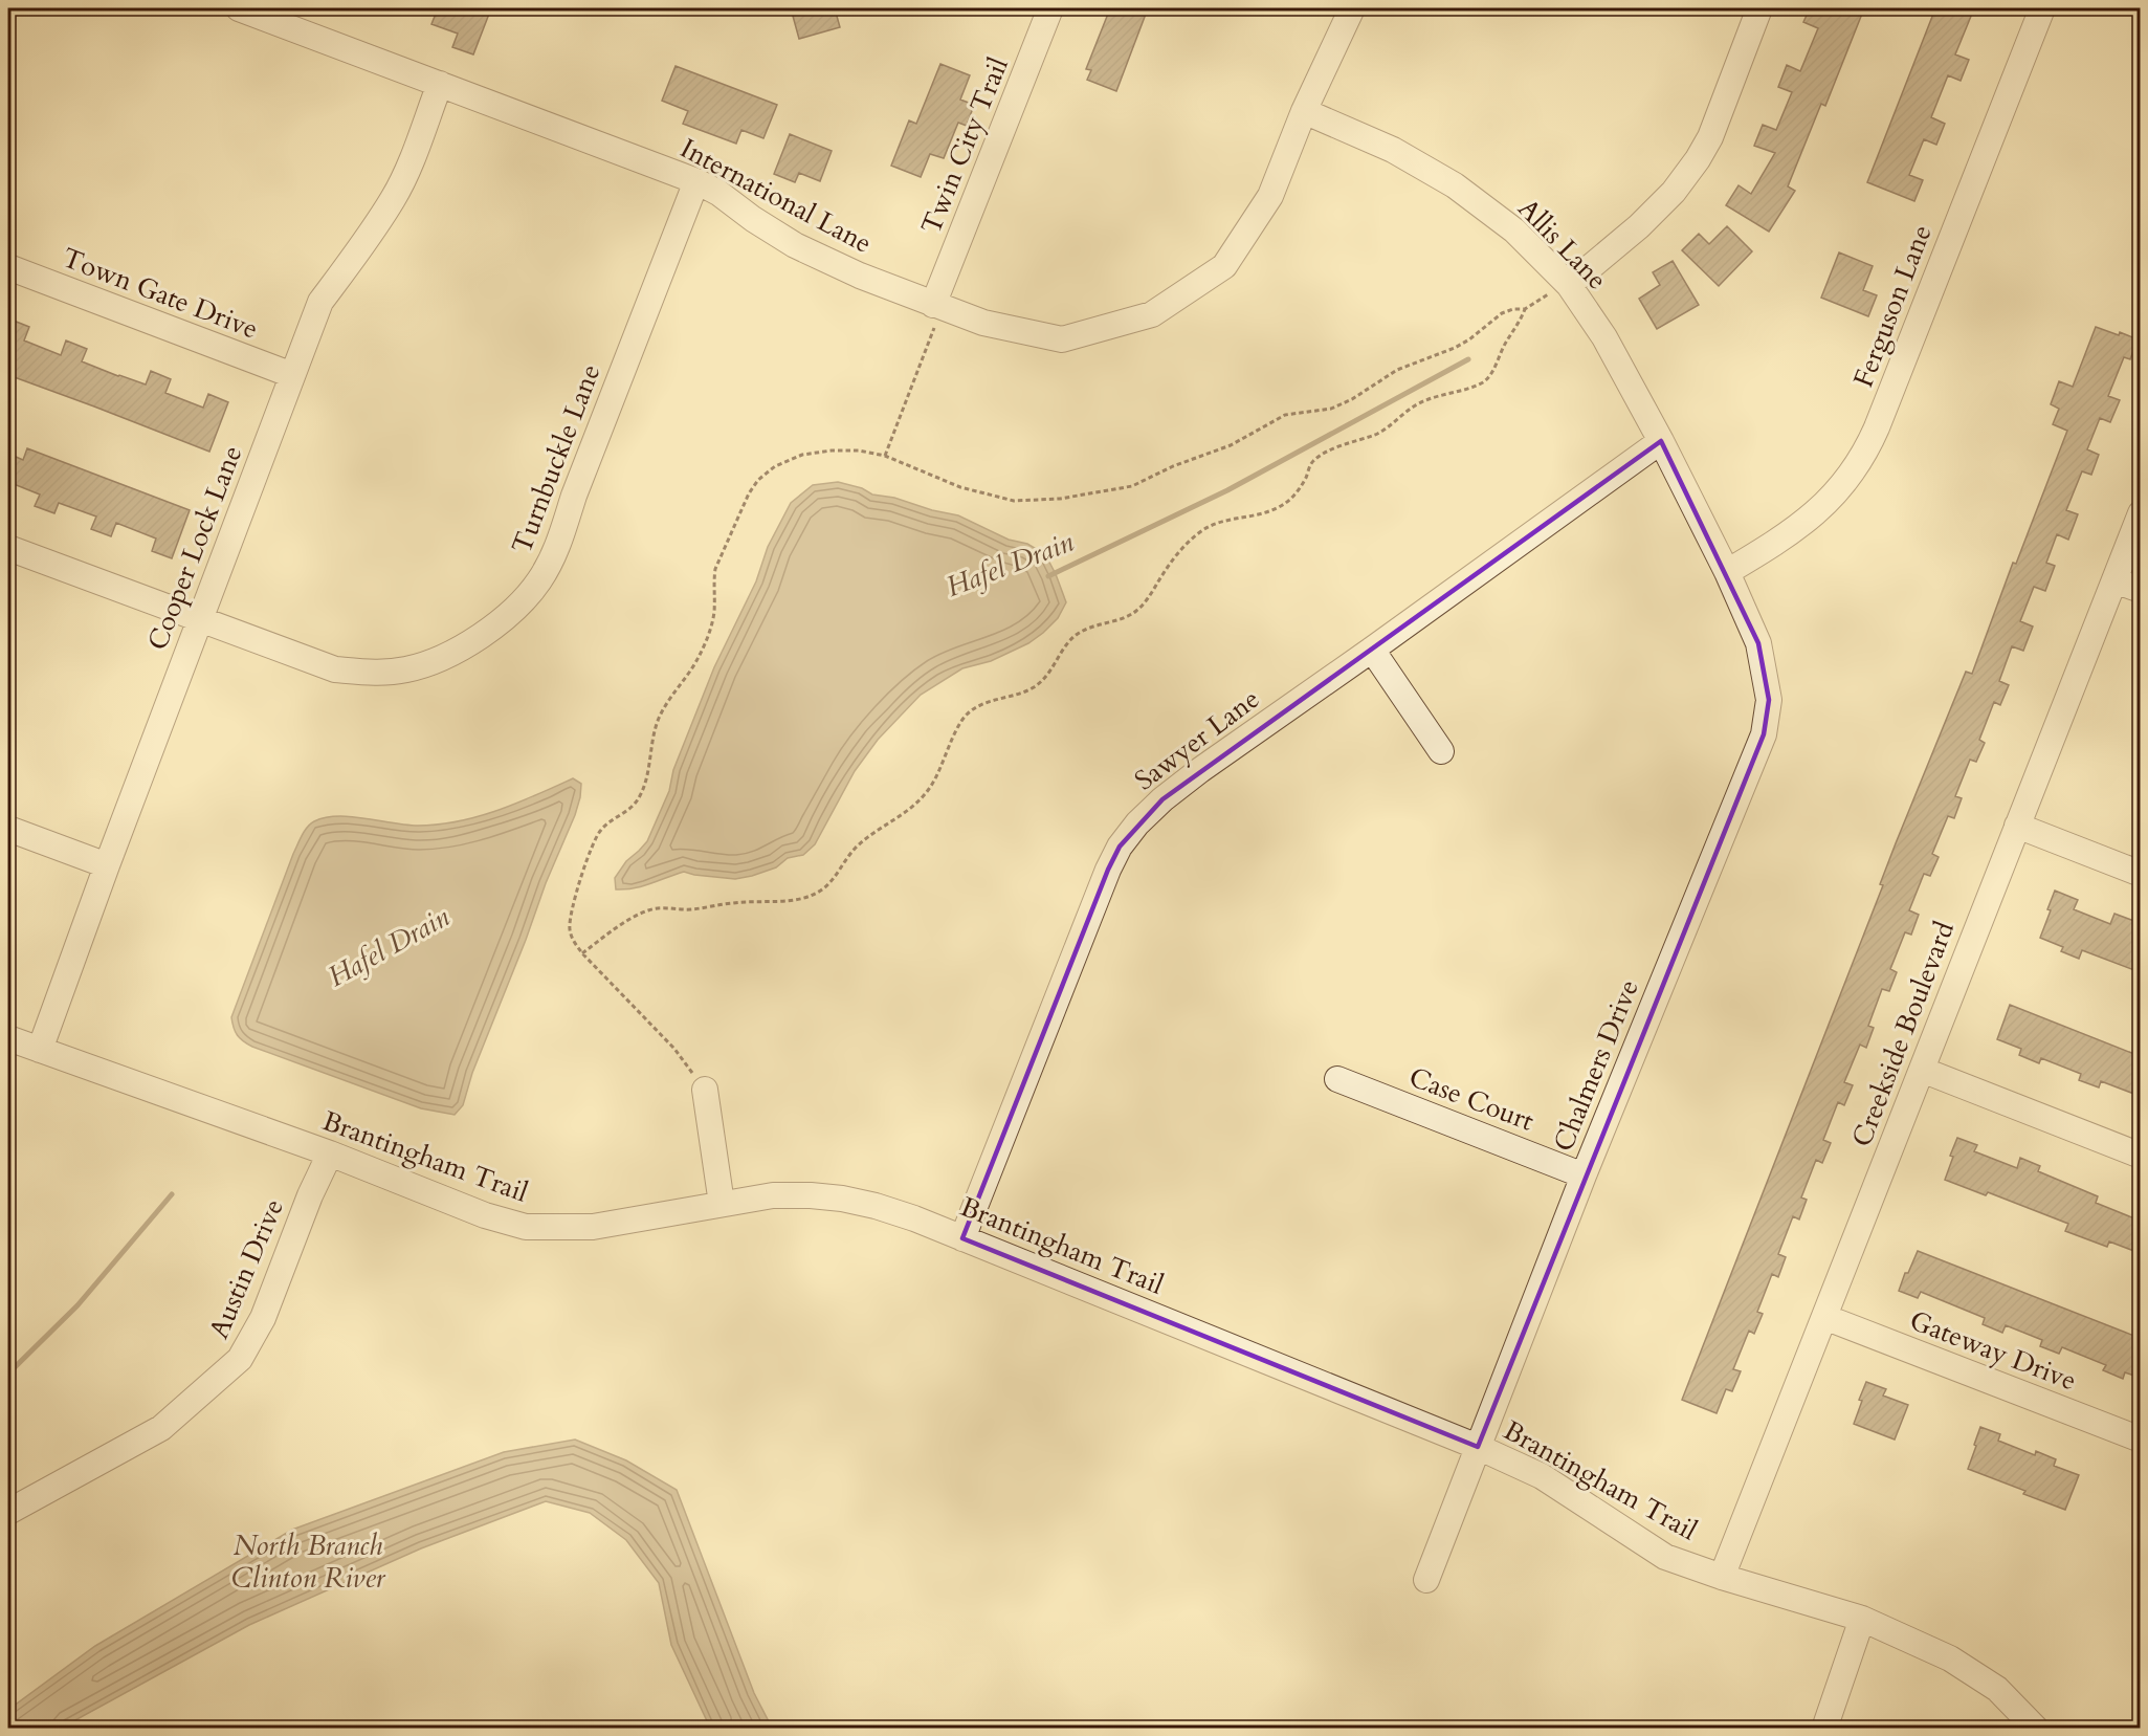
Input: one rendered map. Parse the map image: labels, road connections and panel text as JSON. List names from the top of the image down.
{
  "streets": {
    "street": [
      "Twin City Trail",
      "International Lane",
      "Allis Lane",
      "Town Gate Drive",
      "Ferguson Lane",
      "Turnbuckle Lane",
      "Cooper Lock Lane",
      "Sawyer Lane",
      "Creekside Boulevard",
      "Chalmers Drive",
      "Case Court",
      "Brantingham Trail",
      "Austin Drive",
      "Gateway Drive"
    ]
  },
  "crossings": [
    ["Twin City Trail", "International Lane"],
    ["International Lane", "Allis Lane"],
    ["International Lane", "Turnbuckle Lane"],
    ["International Lane", "Cooper Lock Lane"],
    ["Allis Lane", "Ferguson Lane"],
    ["Allis Lane", "Sawyer Lane"],
    ["Allis Lane", "Chalmers Drive"],
    ["Town Gate Drive", "Cooper Lock Lane"],
    ["Ferguson Lane", "Chalmers Drive"],
    ["Turnbuckle Lane", "Cooper Lock Lane"],
    ["Cooper Lock Lane", "Brantingham Trail"],
    ["Sawyer Lane", "Brantingham Trail"],
    ["Creekside Boulevard", "Brantingham Trail"],
    ["Creekside Boulevard", "Gateway Drive"],
    ["Chalmers Drive", "Case Court"],
    ["Chalmers Drive", "Brantingham Trail"],
    ["Brantingham Trail", "Austin Drive"]
  ],
  "water": ["Hafel Drain", "North Branch Clinton River"]
}
